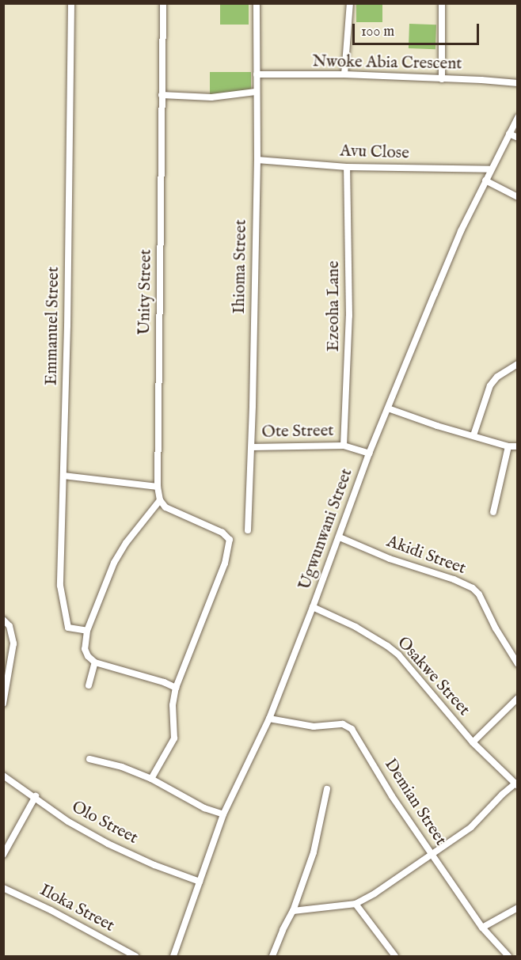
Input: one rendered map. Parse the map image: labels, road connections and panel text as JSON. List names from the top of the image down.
{
  "streets": {
    "street": [
      "Nwoke Abia Crescent",
      "Avu Close",
      "Ihioma Street",
      "Unity Street",
      "Ezeoha Lane",
      "Emmanuel Street",
      "Ote Street",
      "Ugwunwani Street",
      "Akidi Street",
      "Osakwe Street",
      "Demian Street",
      "Olo Street",
      "Iloka Street"
    ]
  },
  "crossings": [
    ["Nwoke Abia Crescent", "Ihioma Street"],
    ["Avu Close", "Ihioma Street"],
    ["Avu Close", "Ezeoha Lane"],
    ["Avu Close", "Ugwunwani Street"],
    ["Ihioma Street", "Ote Street"],
    ["Ezeoha Lane", "Ote Street"],
    ["Ote Street", "Ugwunwani Street"],
    ["Ugwunwani Street", "Akidi Street"],
    ["Ugwunwani Street", "Osakwe Street"],
    ["Ugwunwani Street", "Demian Street"],
    ["Ugwunwani Street", "Olo Street"]
  ],
  "scale_bar": "100 m"
}
